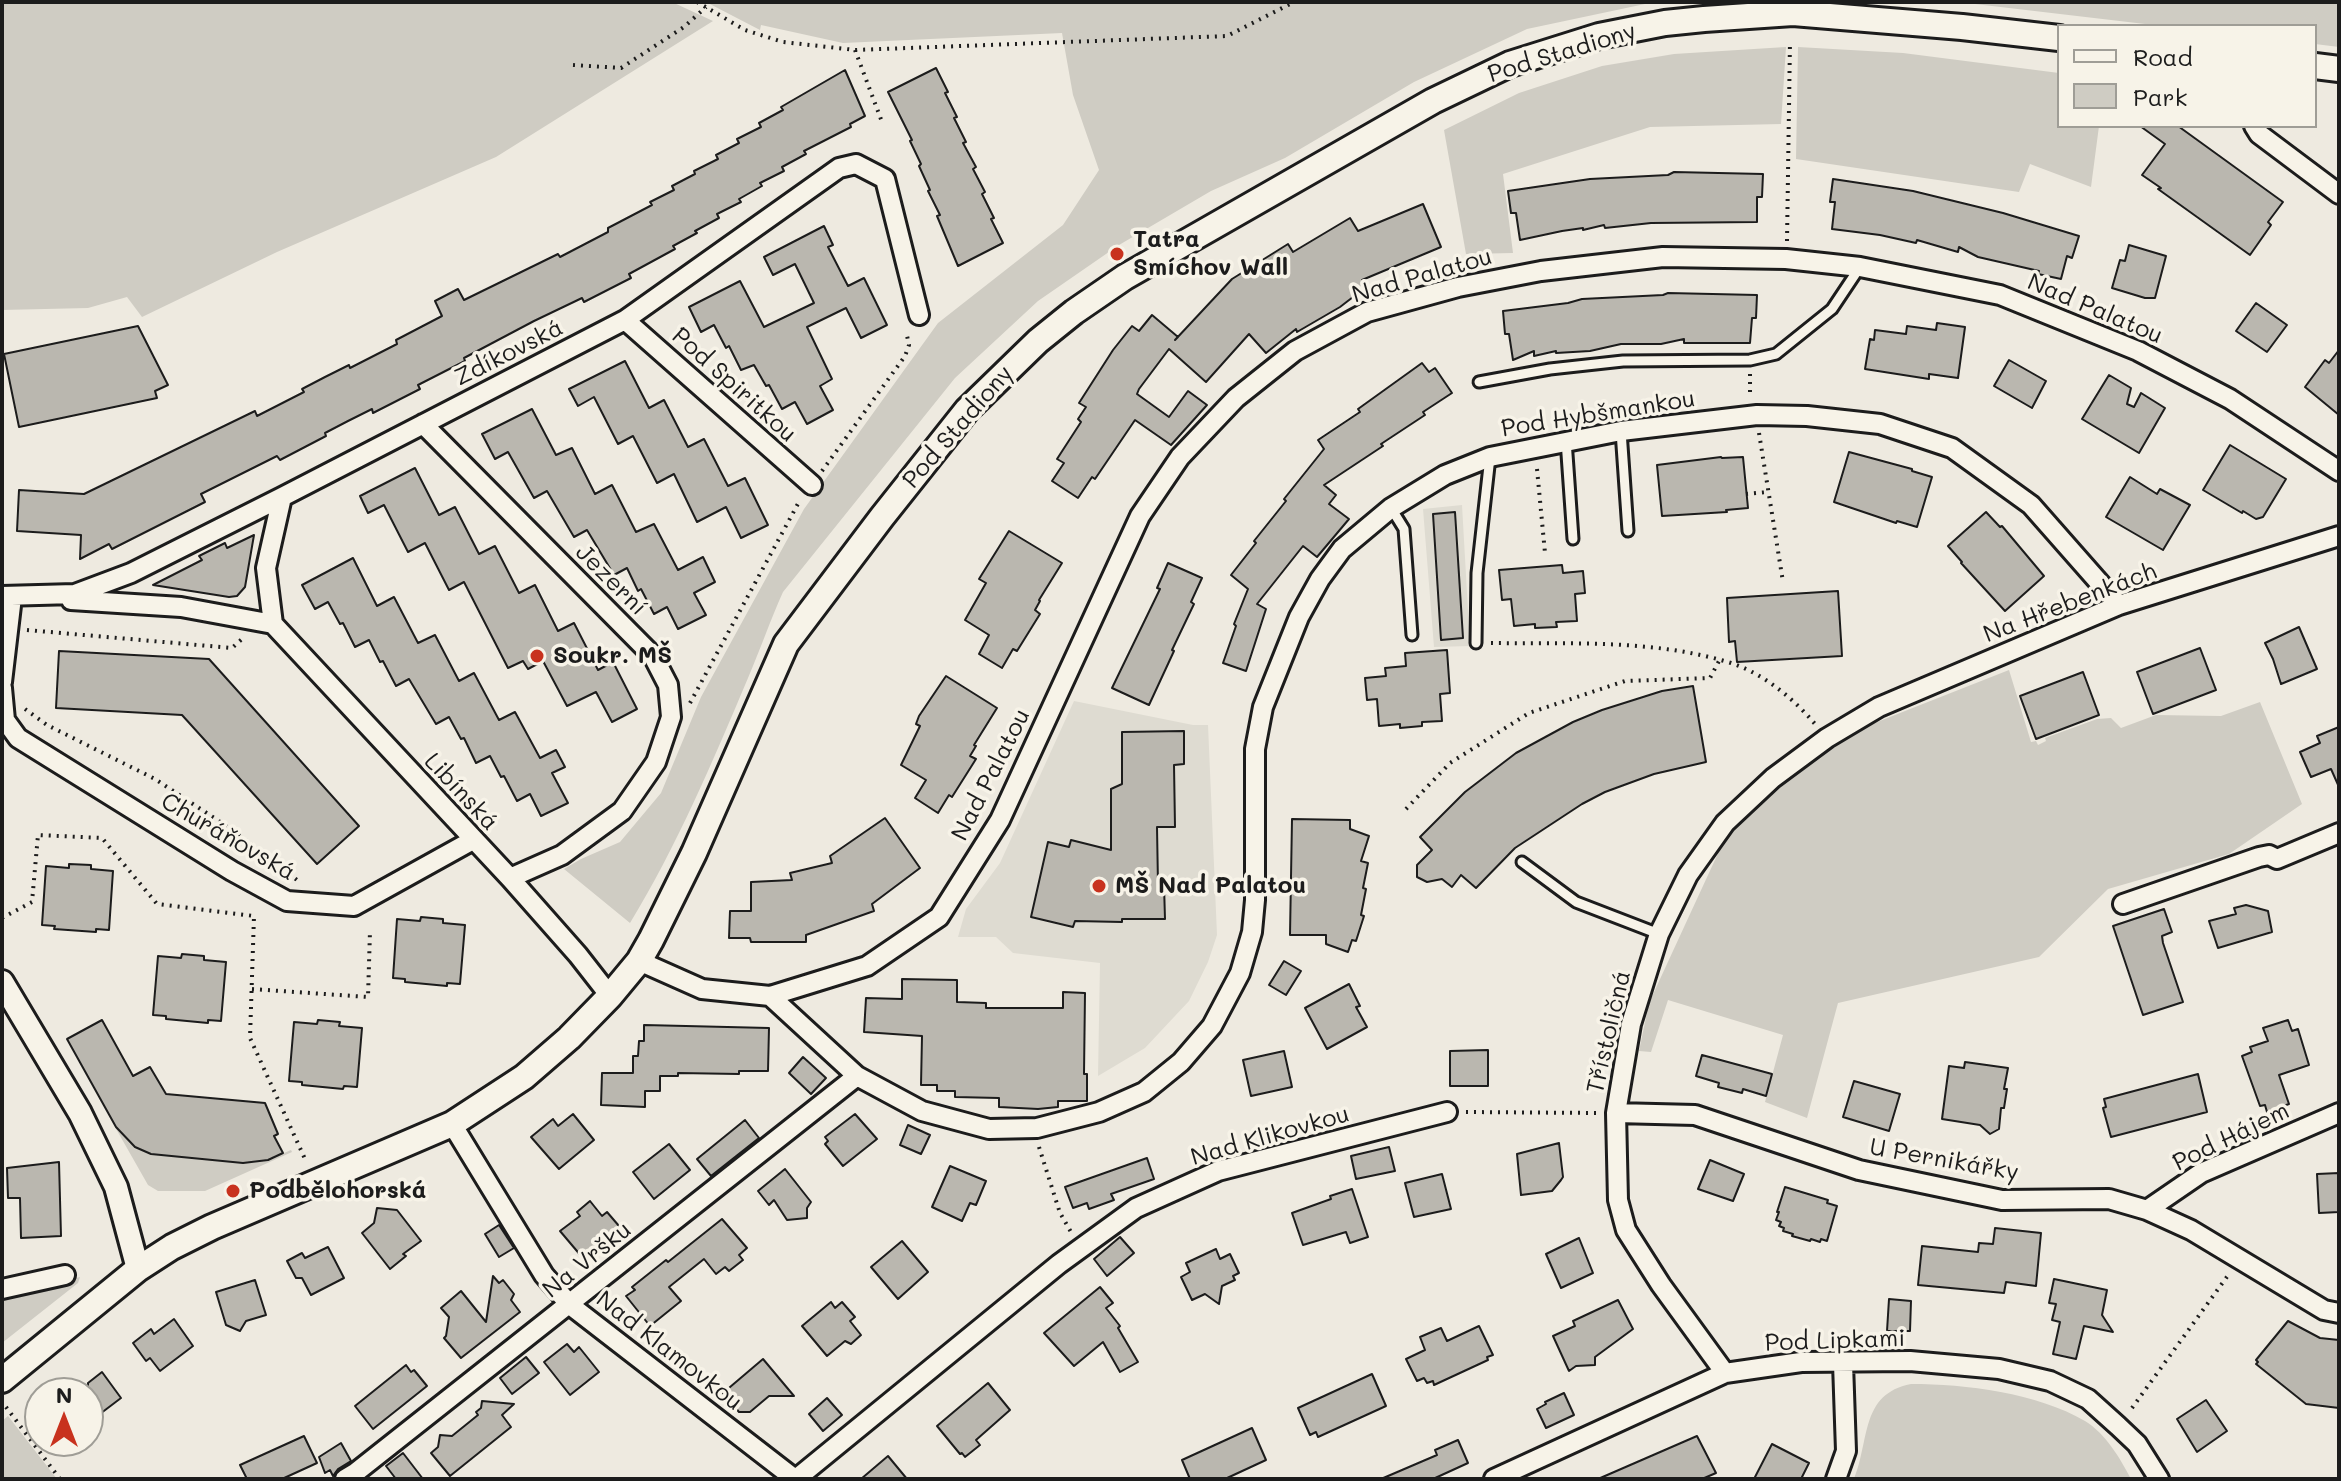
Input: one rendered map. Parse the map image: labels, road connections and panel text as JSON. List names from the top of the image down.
{
  "streets": {
    "main road": ["Pod Stadiony"],
    "street": [
      "Nad Palatou",
      "Zdíkovská",
      "Pod Spiritkou",
      "Pod Hybšmankou",
      "Jezerní",
      "Na Hřebenkách",
      "Libínská",
      "Churáňovská",
      "Třístoličná",
      "Nad Klikovkou",
      "Pod Hájem",
      "U Pernikářky",
      "Na Vršku",
      "Pod Lipkami",
      "Nad Klamovkou"
    ]
  },
  "crossings": [
    ["Pod Stadiony", "Libínská"],
    ["Pod Stadiony", "Nad Klamovkou"],
    ["Nad Palatou", "Pod Hybšmankou"],
    ["Zdíkovská", "Pod Spiritkou"],
    ["Zdíkovská", "Jezerní"],
    ["Pod Hybšmankou", "Na Hřebenkách"],
    ["Pod Hybšmankou", "Na Vršku"],
    ["Jezerní", "Libínská"],
    ["Na Hřebenkách", "Třístoličná"],
    ["Libínská", "Churáňovská"],
    ["Třístoličná", "U Pernikářky"],
    ["Třístoličná", "Pod Lipkami"],
    ["Nad Klikovkou", "Nad Klamovkou"],
    ["Pod Hájem", "U Pernikářky"],
    ["Na Vršku", "Nad Klamovkou"]
  ],
  "places": [
    "Tatra Smíchov Wall",
    "Soukr. MŠ",
    "MŠ Nad Palatou",
    "Podbělohorská"
  ],
  "legend": ["Road", "Park"],
  "north": "top"
}
